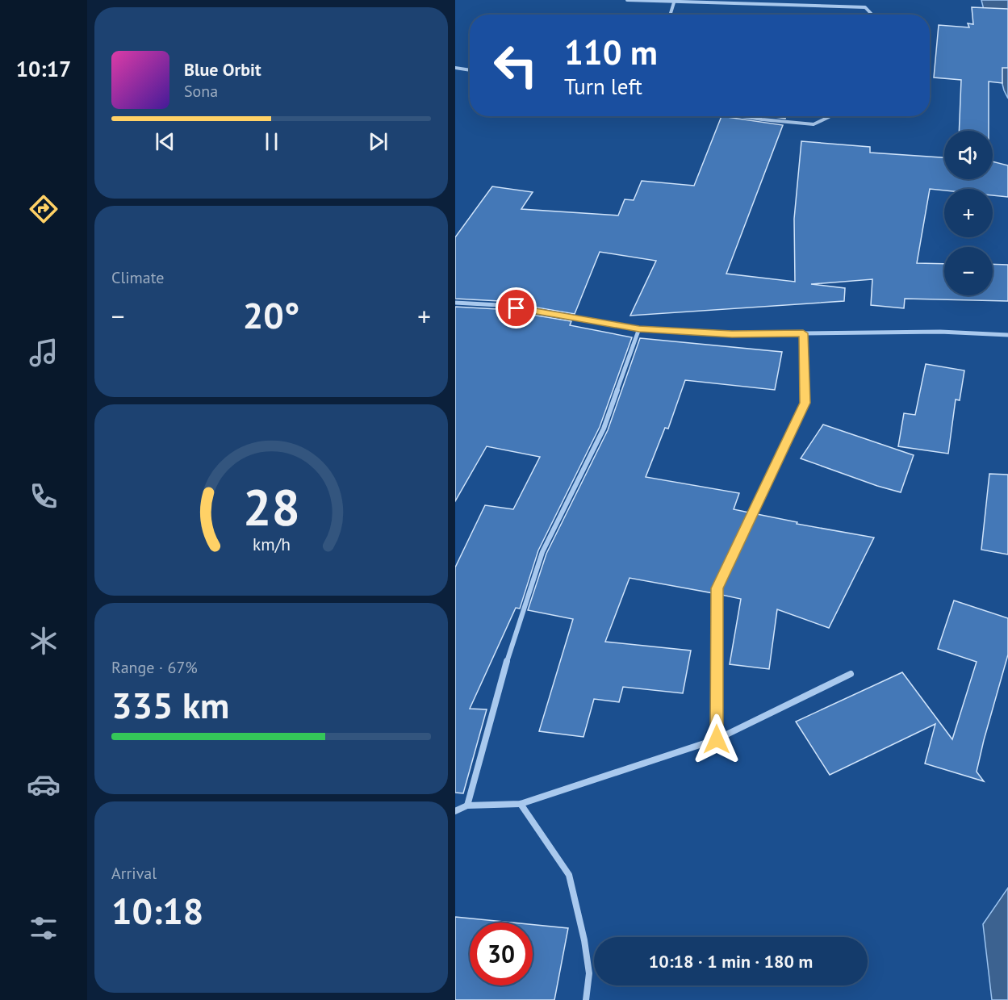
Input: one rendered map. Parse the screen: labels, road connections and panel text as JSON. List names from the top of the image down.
{
  "page": {
    "tabs": "10:17",
    "turn": ["110 m", "Turn left"],
    "song": ["Blue Orbit", "Sona"],
    "map_buttons": ["+", "−"],
    "tile": [
      "Climate",
      ["Range · 67%", "335 km"],
      ["Arrival", "10:18"]
    ],
    "heat": ["−", "20°", "+"],
    "limit": "30",
    "trip": "10:18 · 1 min · 180 m",
    "gauge": ["28", "km/h"]
  }
}
